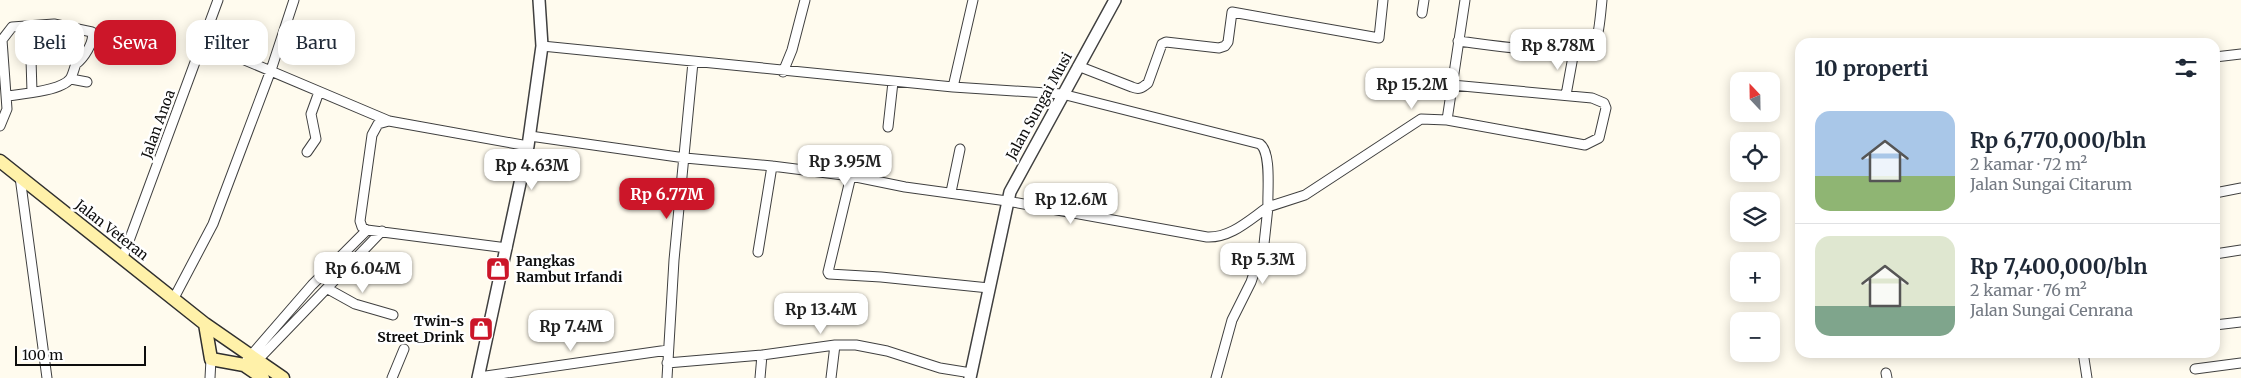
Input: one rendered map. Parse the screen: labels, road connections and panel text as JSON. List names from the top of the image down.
{
  "streets": {
    "main road": ["Jalan Veteran"],
    "street": ["Jalan Sungai Musi", "Jalan Anoa"]
  },
  "crossings": [
    ["Jalan Anoa", "Jalan Veteran"]
  ],
  "places": {
    "shop": ["Pangkas Rambut Irfandi", "Twin-s Street_Drink"]
  },
  "scale_bar": "100 m",
  "north": "top",
  "page": {
    "chip": [
      "Beli",
      "Sewa",
      "Filter",
      "Baru"
    ],
    "price": [
      "Rp 8.78M",
      "Rp 15.2M",
      "Rp 3.95M",
      "Rp 4.63M",
      "Rp 6.77M",
      "Rp 12.6M",
      "Rp 5.3M",
      "Rp 6.04M",
      "Rp 13.4M",
      "Rp 7.4M"
    ],
    "heading": "10 properti",
    "map_buttons": ["+", "−"],
    "list": [
      {
        "name": "Rp 6,770,000/bln",
        "note": "2 kamar · 72 m² · Jalan Sungai Citarum"
      },
      {
        "name": "Rp 7,400,000/bln",
        "note": "2 kamar · 76 m² · Jalan Sungai Cenrana"
      }
    ],
    "scale": "100 m"
  }
}
